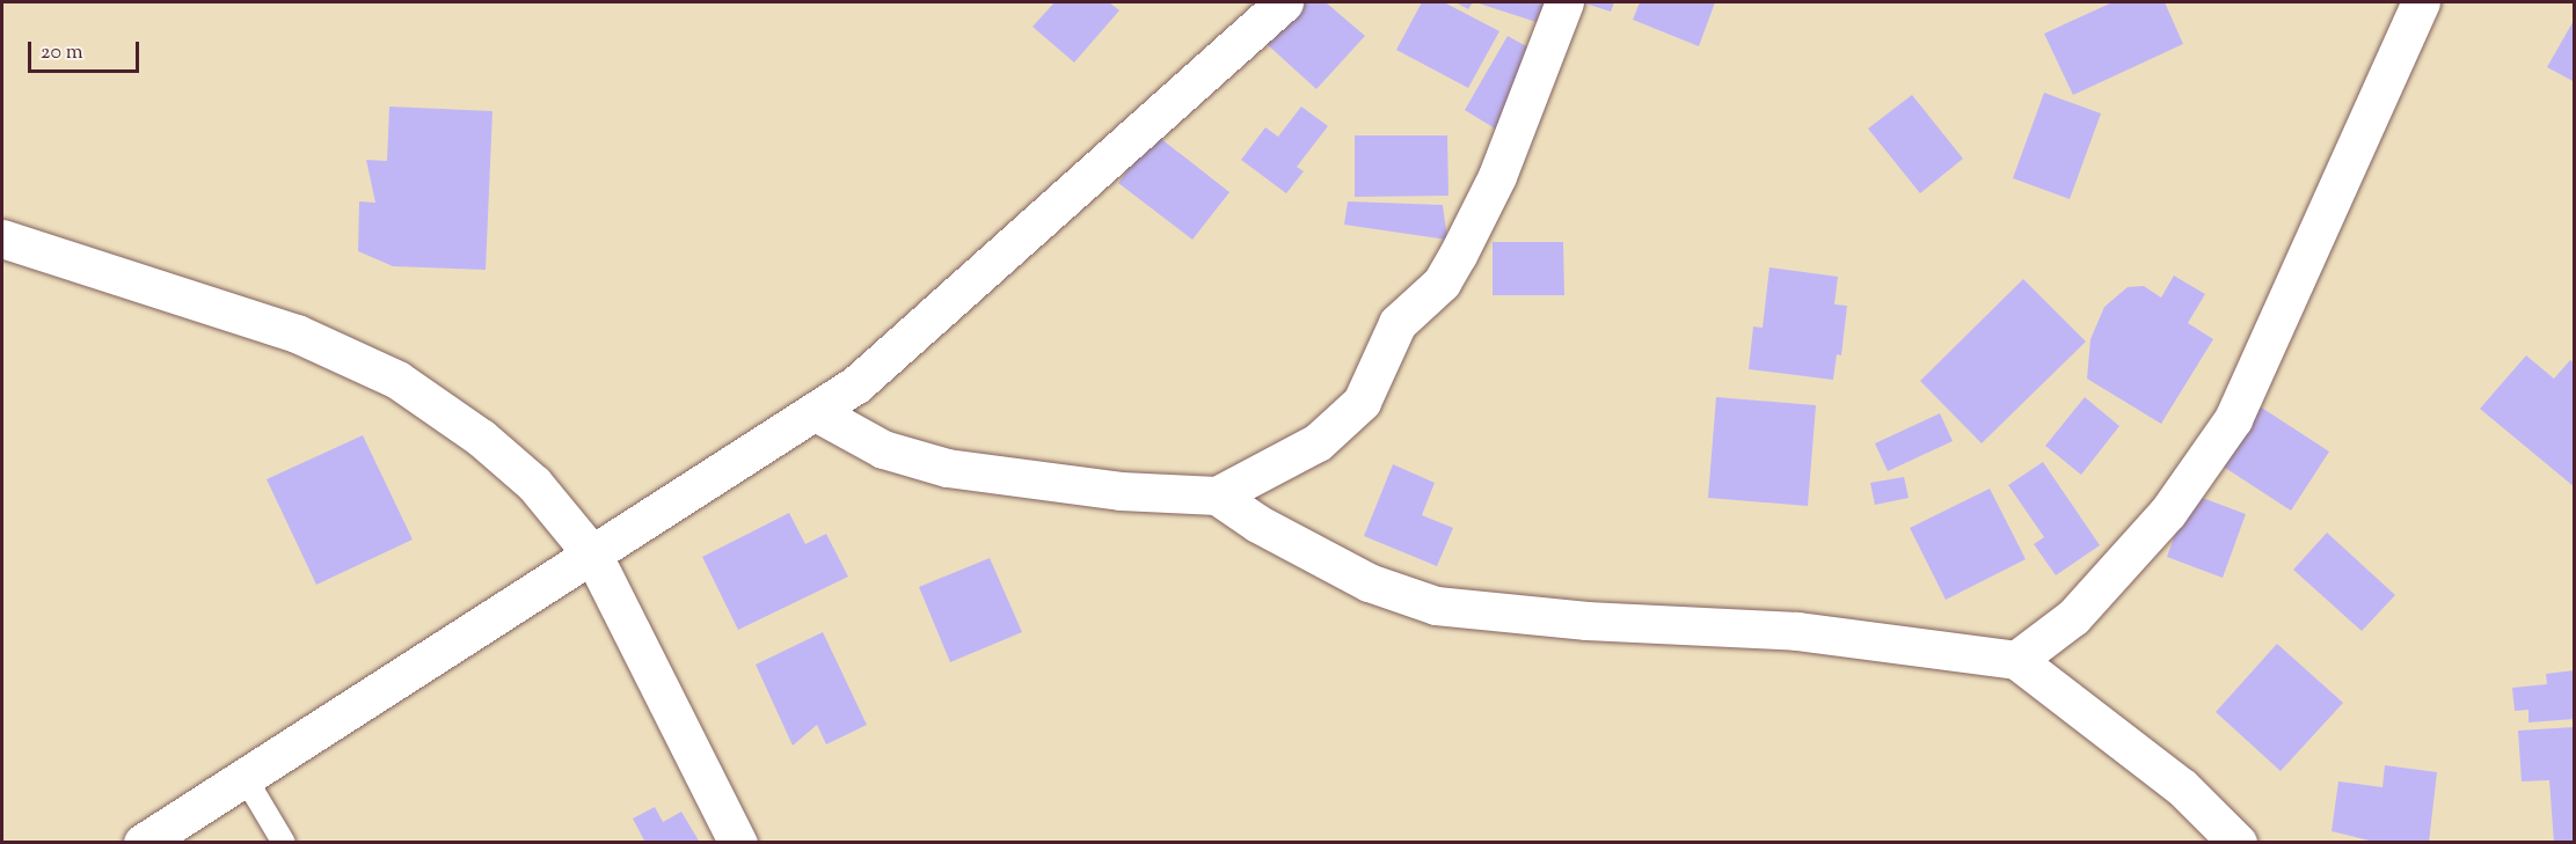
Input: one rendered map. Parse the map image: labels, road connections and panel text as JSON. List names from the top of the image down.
{
  "scale_bar": "20 m"
}
